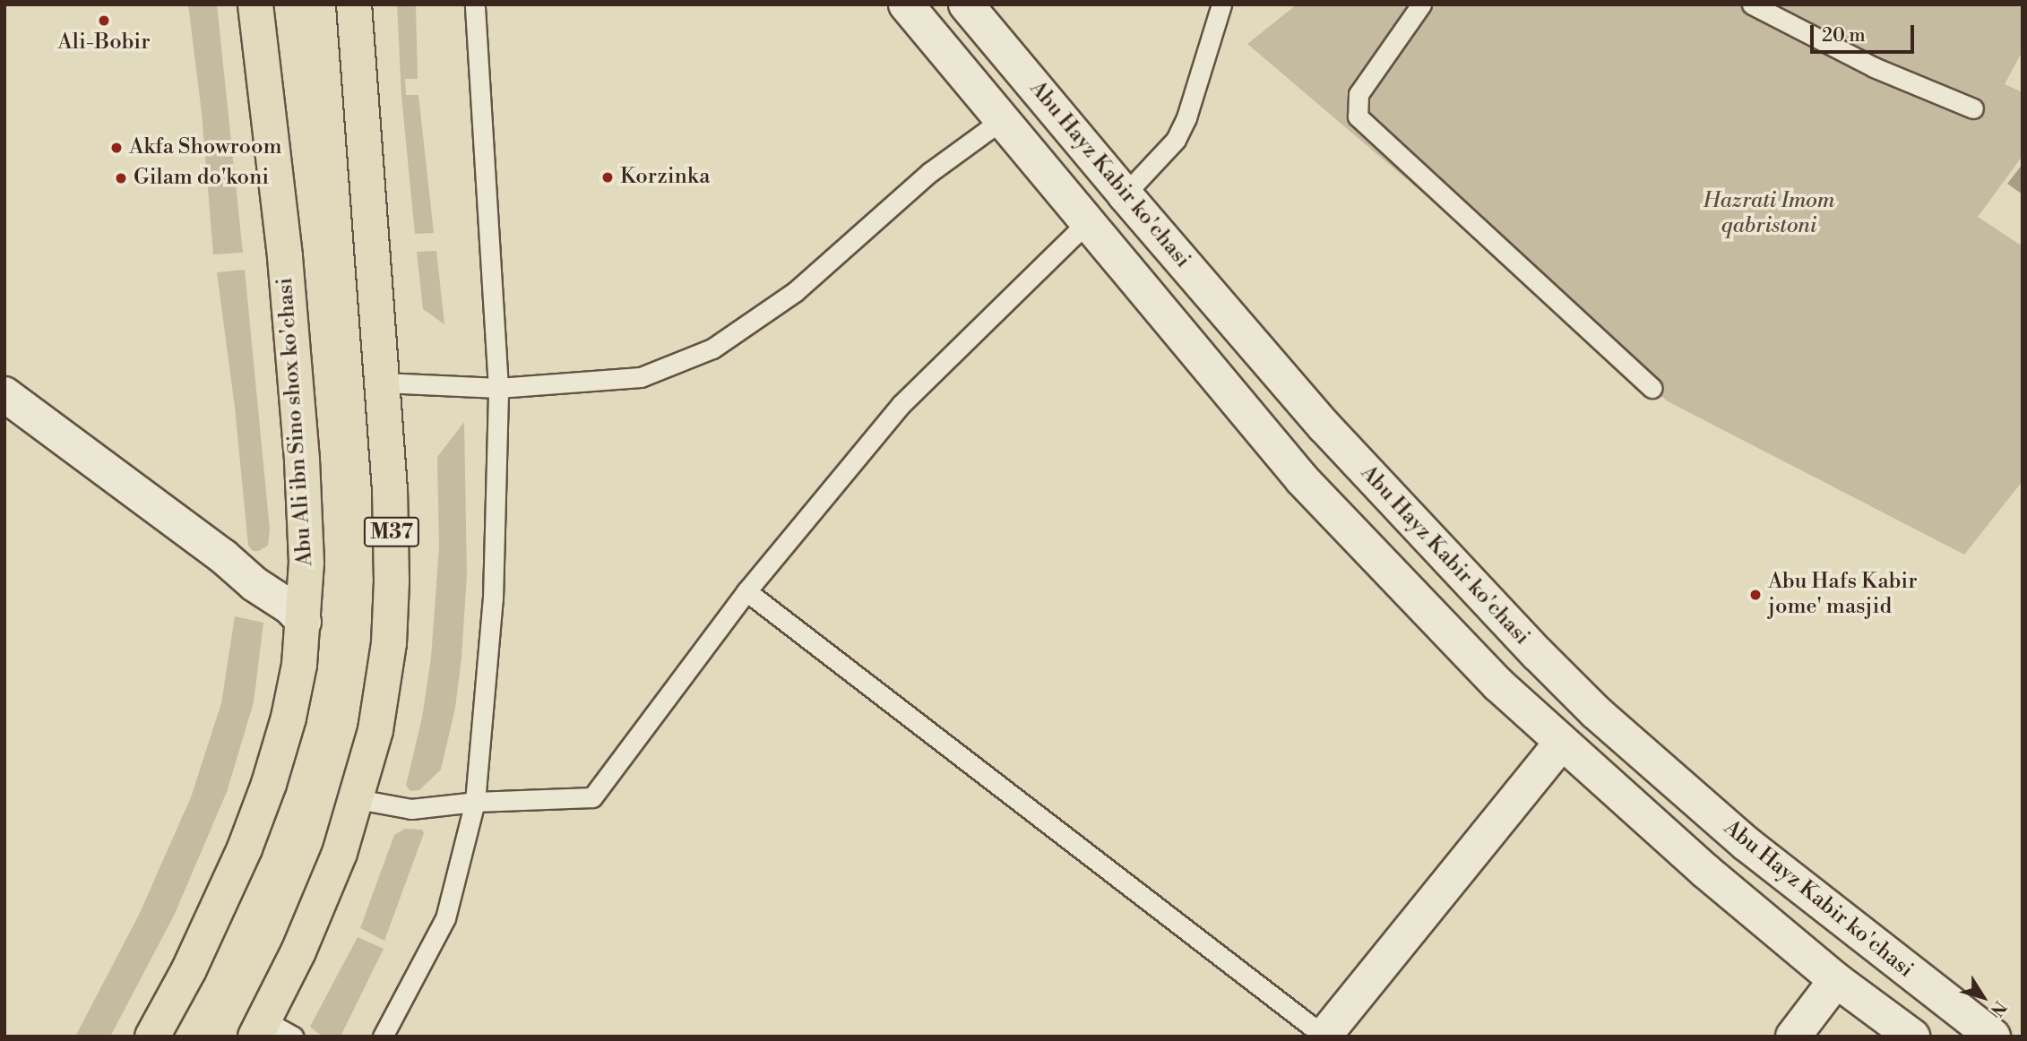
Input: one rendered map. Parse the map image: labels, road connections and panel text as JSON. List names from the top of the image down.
{
  "streets": {
    "main road": ["Abu Hayz Kabir ko'chasi", "Abu Ali ibn Sino shox ko'chasi", "M37"]
  },
  "parks": ["Hazrati Imom qabristoni"],
  "places": [
    "Ali-Bobir",
    "Akfa Showroom",
    "Korzinka",
    "Gilam do'koni",
    "Abu Hafs Kabir jome' masjid"
  ],
  "scale_bar": "20 m",
  "north": "bottom right"
}
